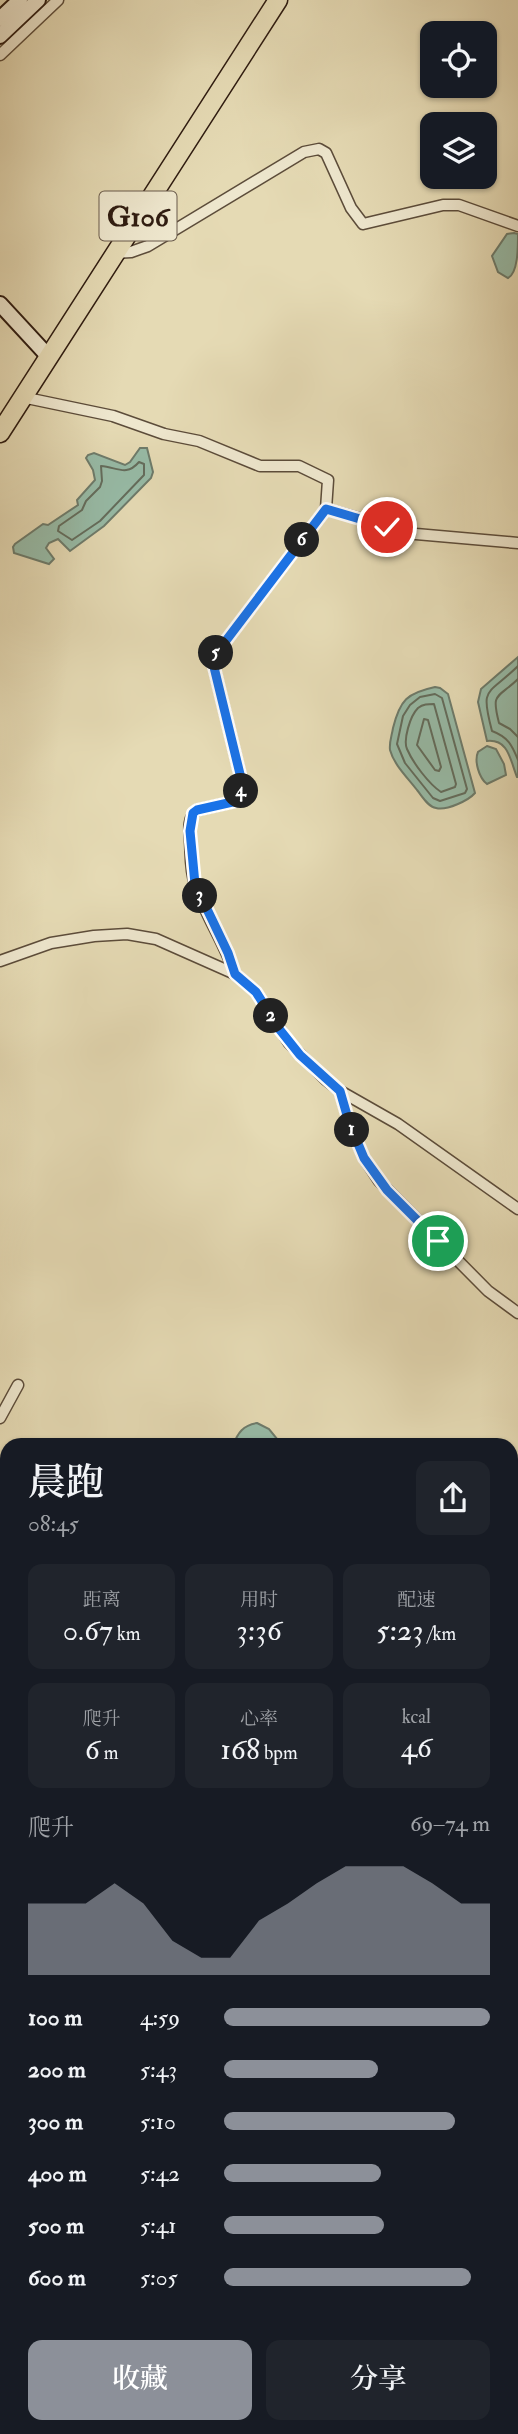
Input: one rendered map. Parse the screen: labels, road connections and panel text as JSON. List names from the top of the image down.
{
  "streets": {
    "highway": ["G106"]
  },
  "page": {
    "pins": [
      "6",
      "5",
      "4",
      "3",
      "2",
      "1"
    ],
    "heading": ["晨跑", "08:45"],
    "stats": [
      ["距离", "0.67 km"],
      ["用时", "3:36"],
      ["配速", "5:23 /km"],
      ["爬升", "6 m"],
      ["心率", "168 bpm"],
      ["kcal", "46"]
    ],
    "chart": ["爬升", "69–74 m"],
    "list": [
      {
        "name": "100 m",
        "note": "4:59"
      },
      {
        "name": "200 m",
        "note": "5:43"
      },
      {
        "name": "300 m",
        "note": "5:10"
      },
      {
        "name": "400 m",
        "note": "5:42"
      },
      {
        "name": "500 m",
        "note": "5:41"
      },
      {
        "name": "600 m",
        "note": "5:05"
      }
    ],
    "buttons": ["收藏", "分享"]
  }
}
